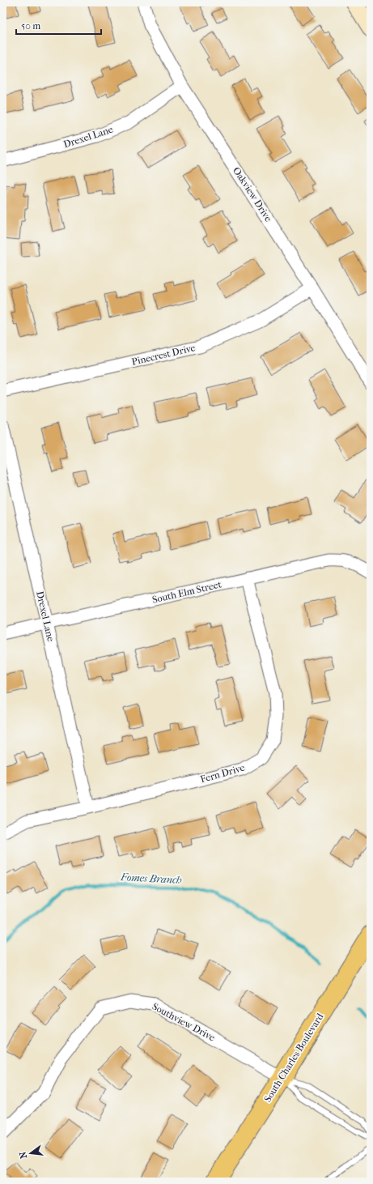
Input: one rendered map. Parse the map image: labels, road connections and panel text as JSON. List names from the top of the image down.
{
  "streets": {
    "main road": ["South Charles Boulevard"],
    "street": [
      "Drexel Lane",
      "Oakview Drive",
      "Pinecrest Drive",
      "South Elm Street",
      "Fern Drive",
      "Southview Drive"
    ]
  },
  "crossings": [
    ["Drexel Lane", "Oakview Drive"],
    ["Drexel Lane", "South Elm Street"],
    ["Drexel Lane", "Fern Drive"],
    ["Oakview Drive", "Pinecrest Drive"],
    ["South Elm Street", "Fern Drive"],
    ["Southview Drive", "South Charles Boulevard"]
  ],
  "water": ["Fomes Branch"],
  "scale_bar": "50 m",
  "north": "left"
}
